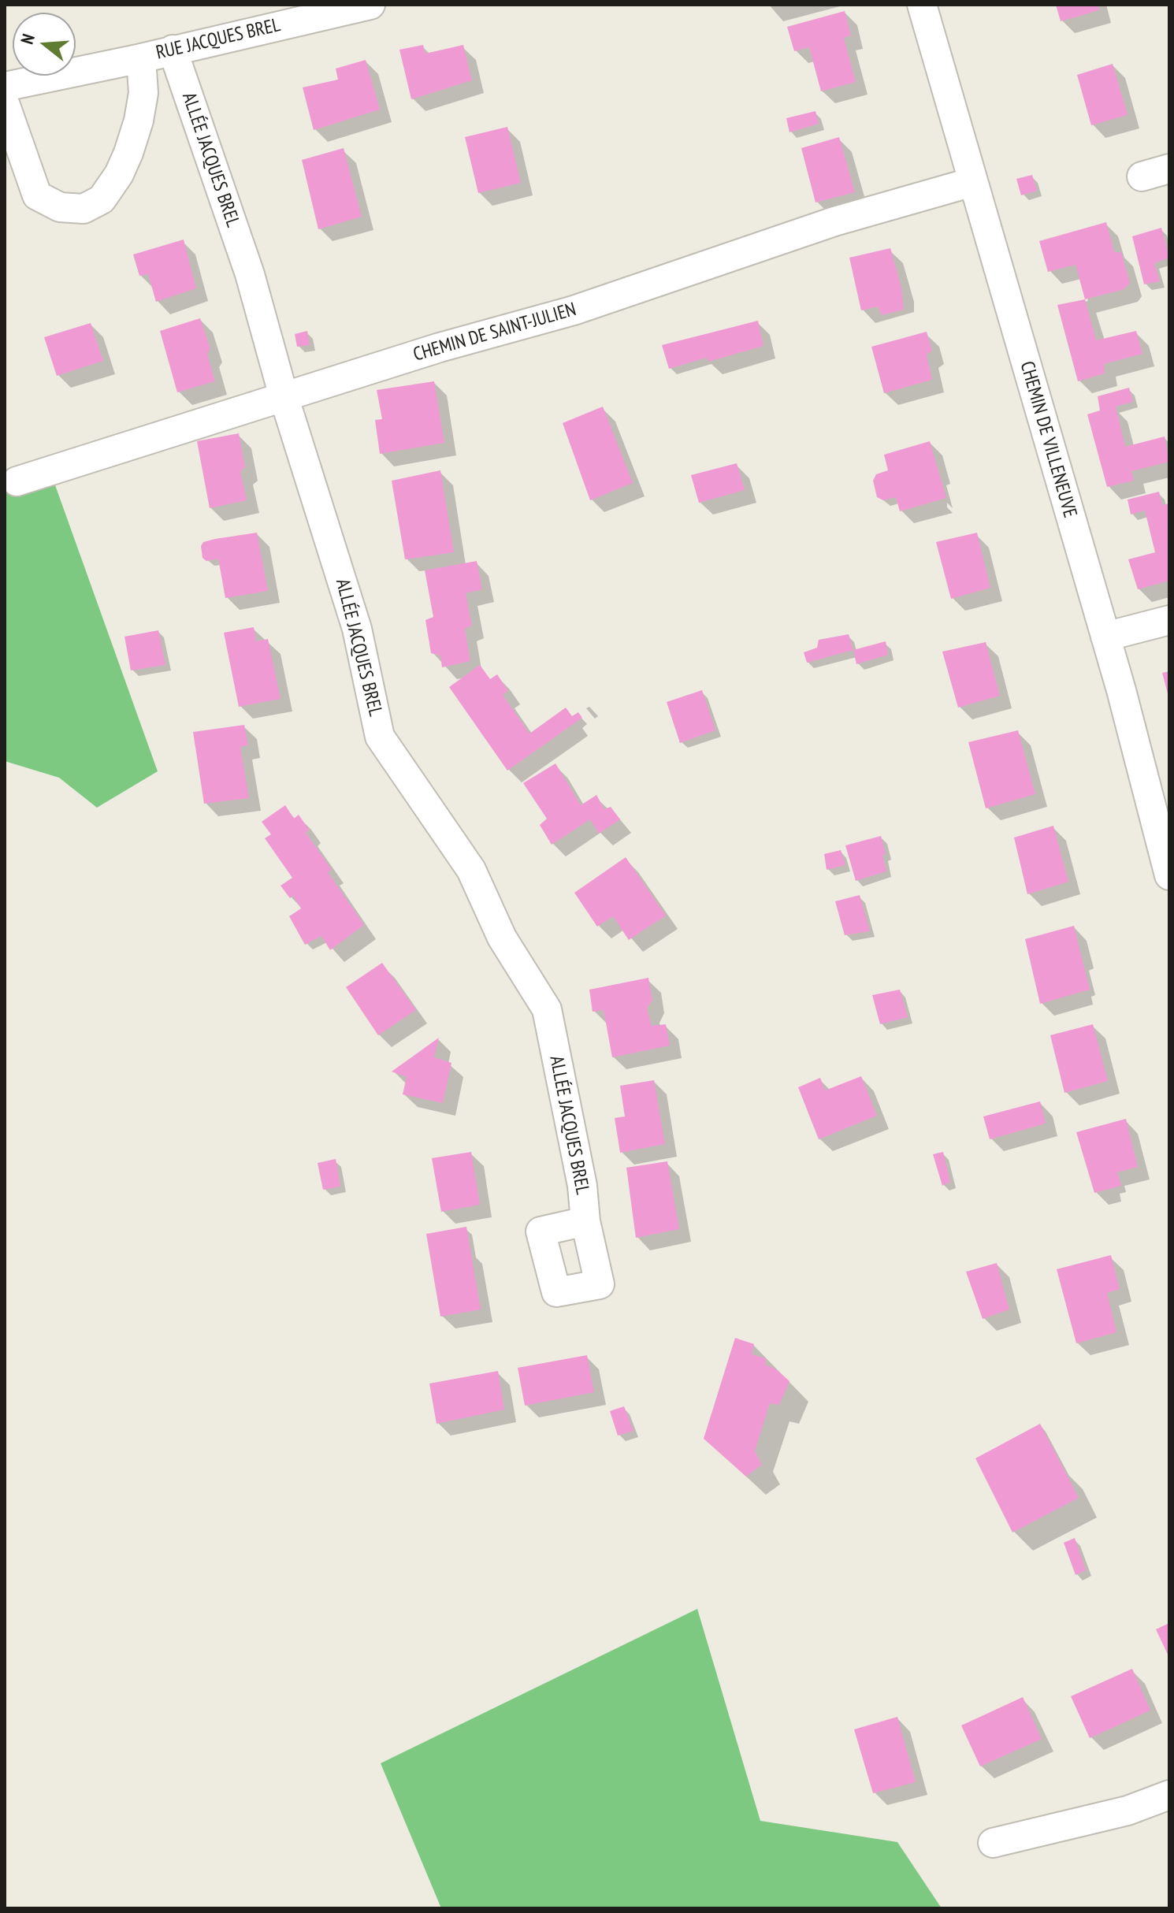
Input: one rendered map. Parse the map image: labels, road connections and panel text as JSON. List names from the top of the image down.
{
  "streets": {
    "street": [
      "RUE JACQUES BREL",
      "ALLÉE JACQUES BREL",
      "CHEMIN DE SAINT-JULIEN",
      "CHEMIN DE VILLENEUVE"
    ]
  },
  "crossings": [
    ["RUE JACQUES BREL", "ALLÉE JACQUES BREL"],
    ["ALLÉE JACQUES BREL", "CHEMIN DE SAINT-JULIEN"],
    ["CHEMIN DE SAINT-JULIEN", "CHEMIN DE VILLENEUVE"]
  ],
  "north": "left"
}
